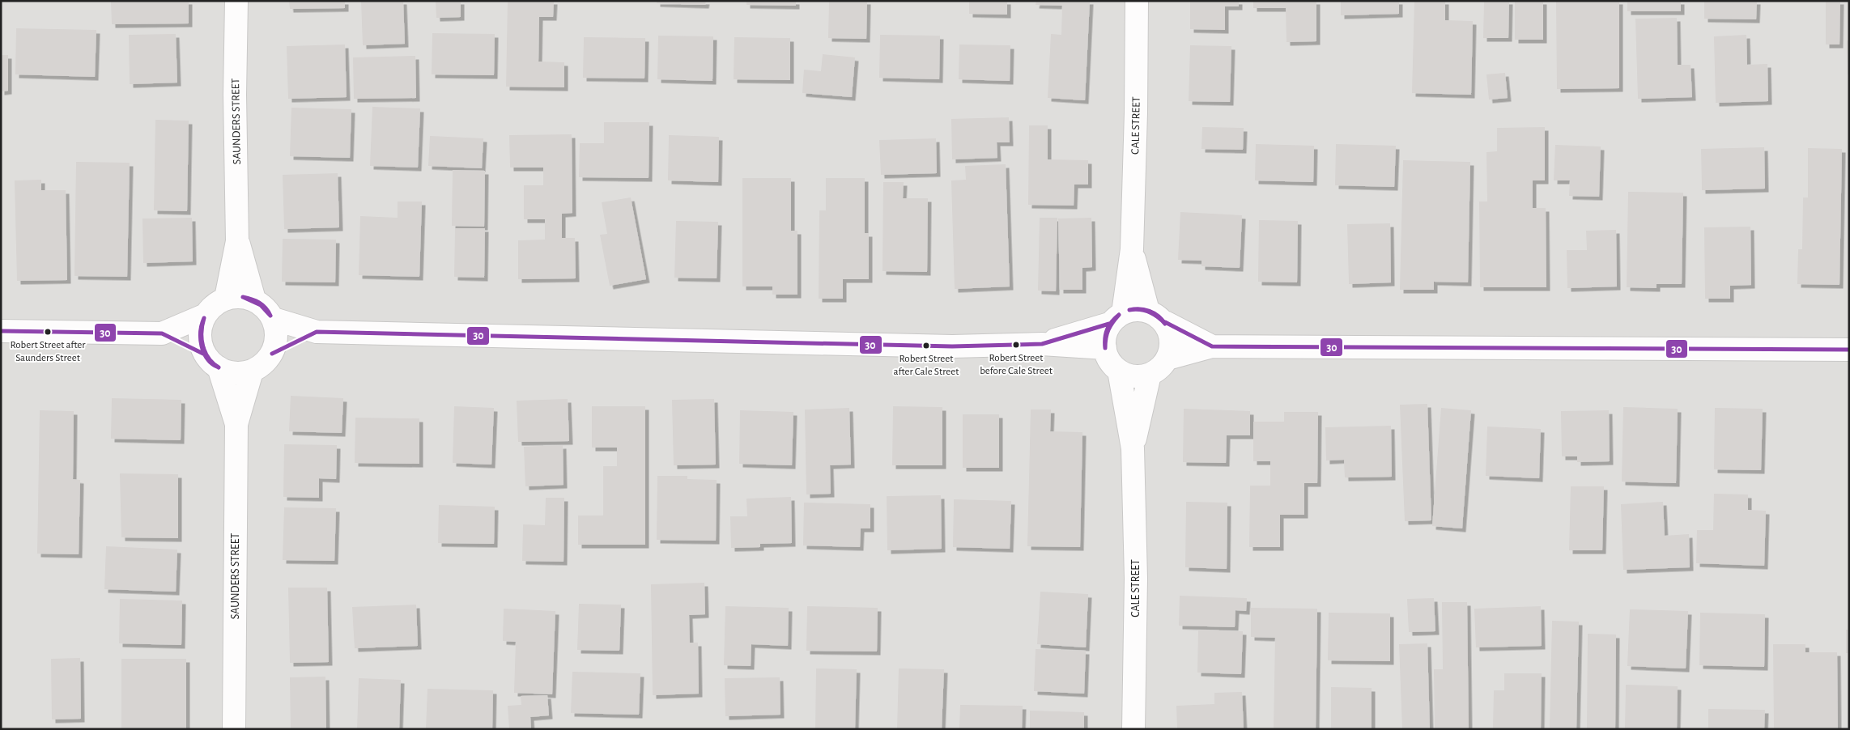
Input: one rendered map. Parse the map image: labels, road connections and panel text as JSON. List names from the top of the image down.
{
  "streets": {
    "street": ["SAUNDERS STREET", "CALE STREET"]
  },
  "places": ["Robert Street after Saunders Street", "Robert Street before Cale Street", "Robert Street after Cale Street"],
  "lines": ["transit line 30"]
}
